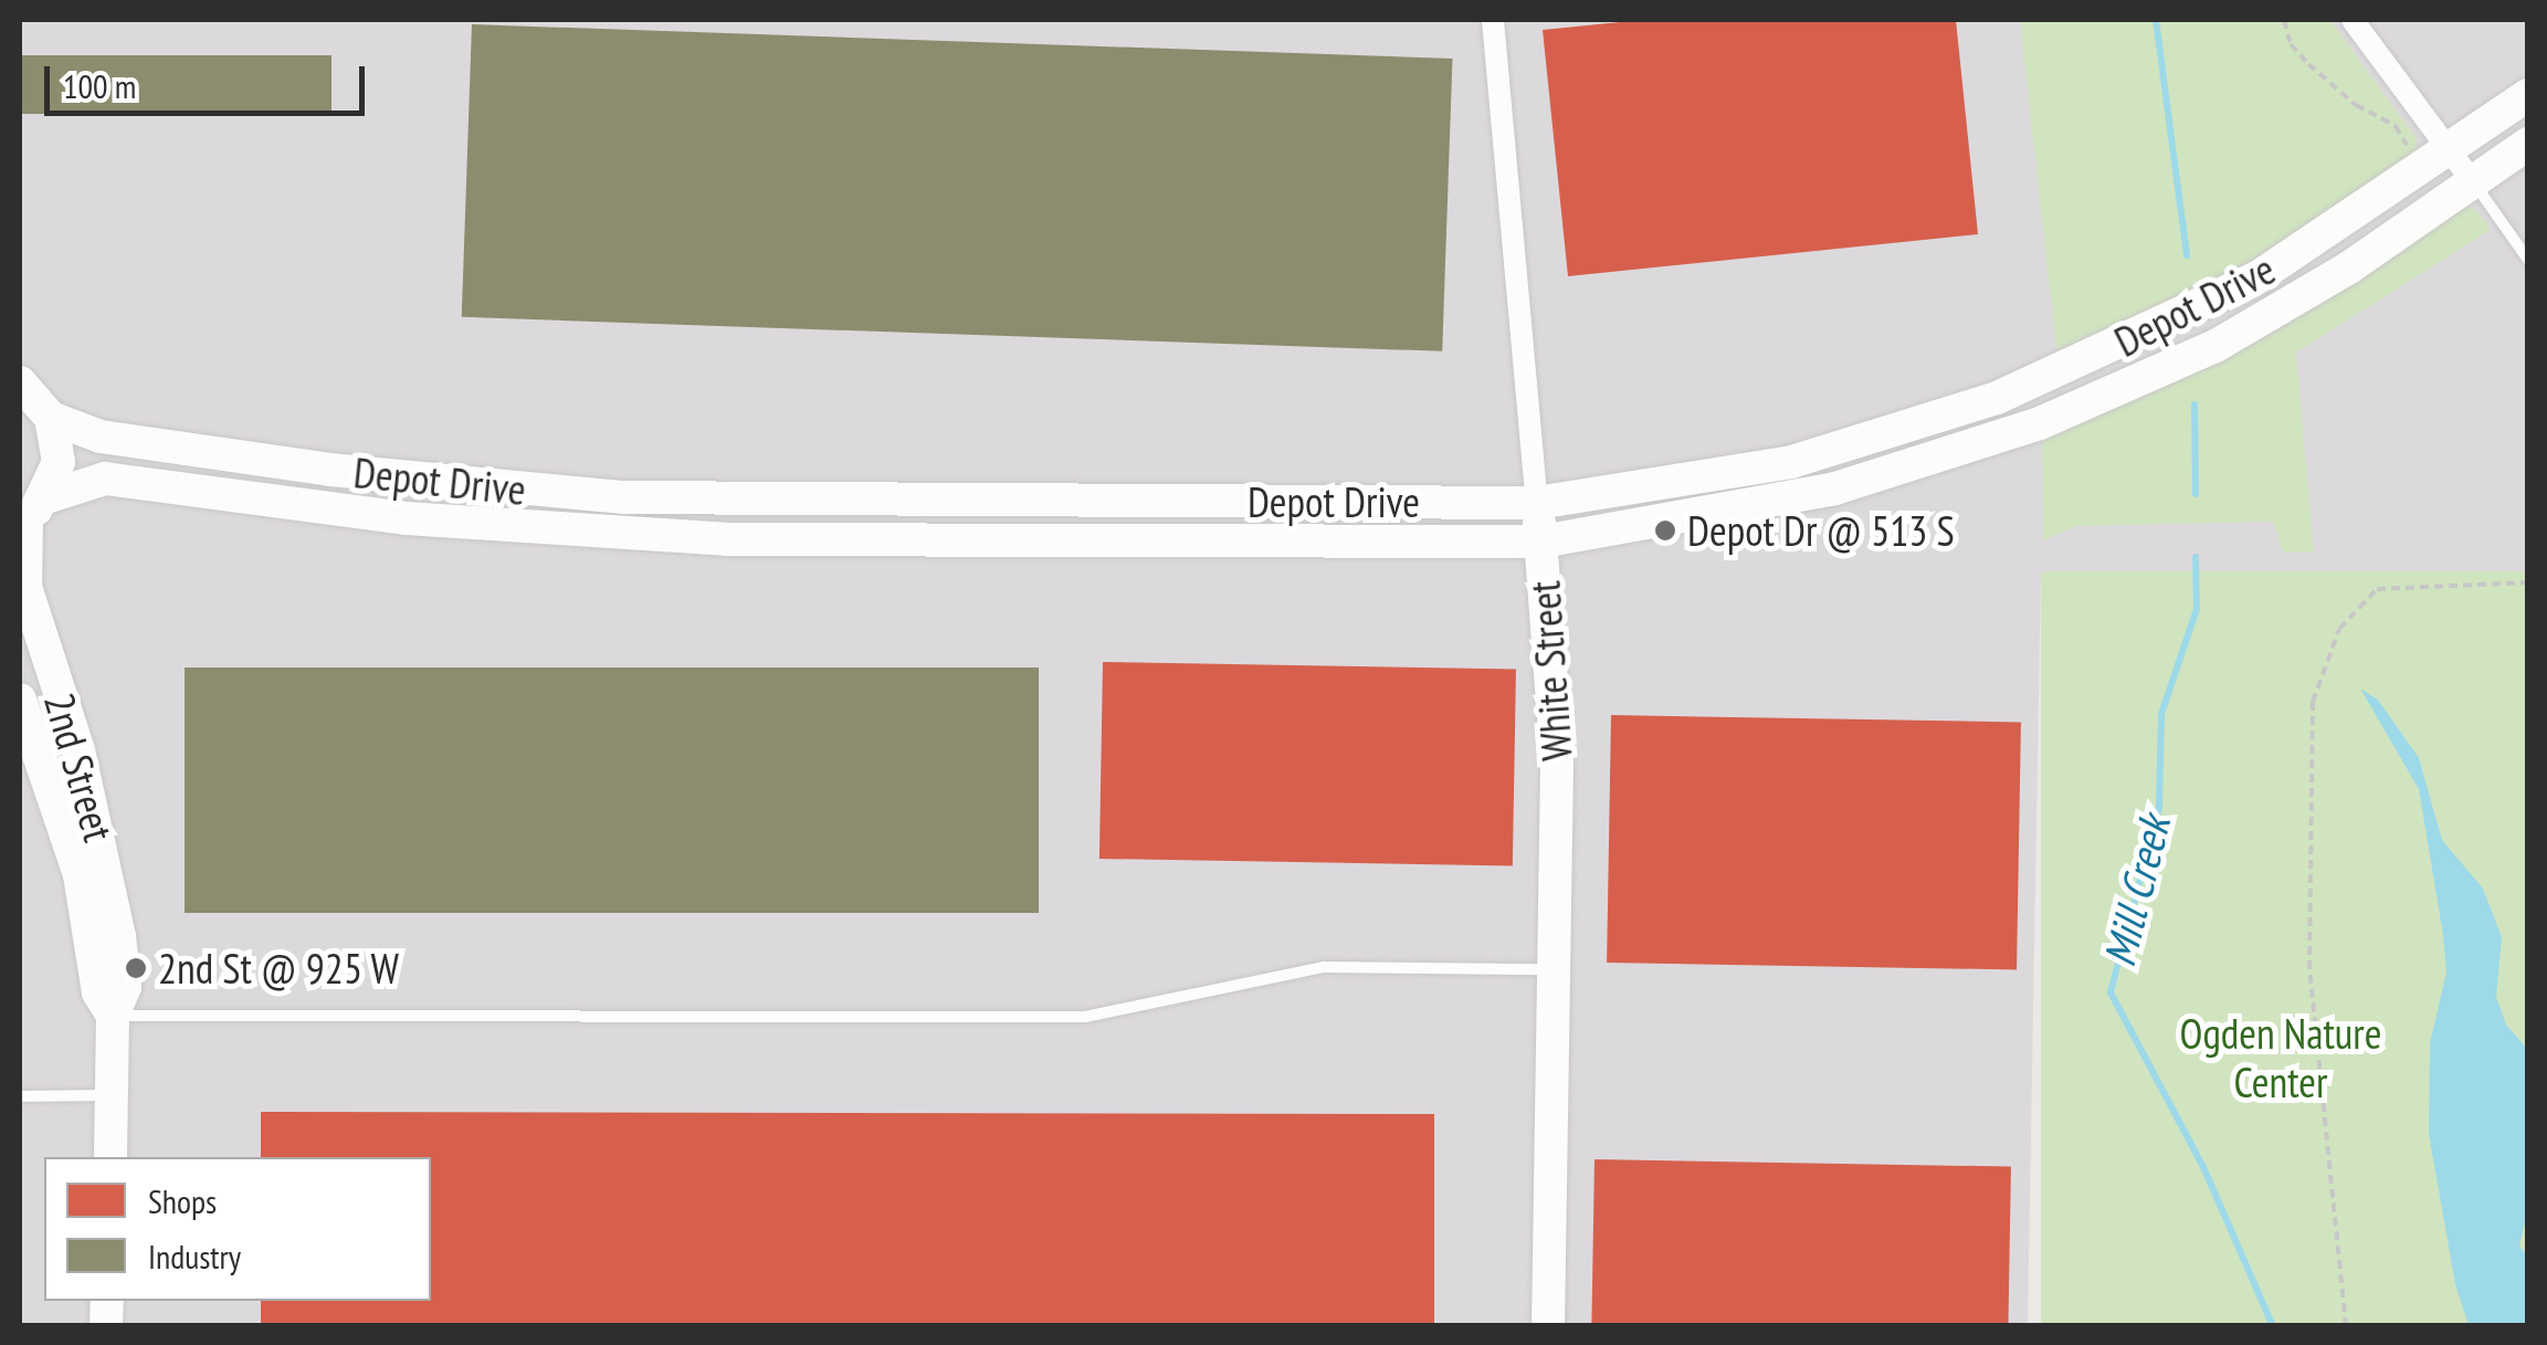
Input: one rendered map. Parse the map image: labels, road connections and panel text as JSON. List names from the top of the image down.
{
  "streets": {
    "main road": ["Depot Drive", "White Street", "2nd Street"]
  },
  "crossings": [
    ["Depot Drive", "White Street"],
    ["Depot Drive", "2nd Street"]
  ],
  "water": ["Mill Creek"],
  "parks": ["Ogden Nature Center"],
  "places": ["Depot Dr @ 513 S", "2nd St @ 925 W"],
  "legend": ["Shops", "Industry"],
  "scale_bar": "100 m"
}
